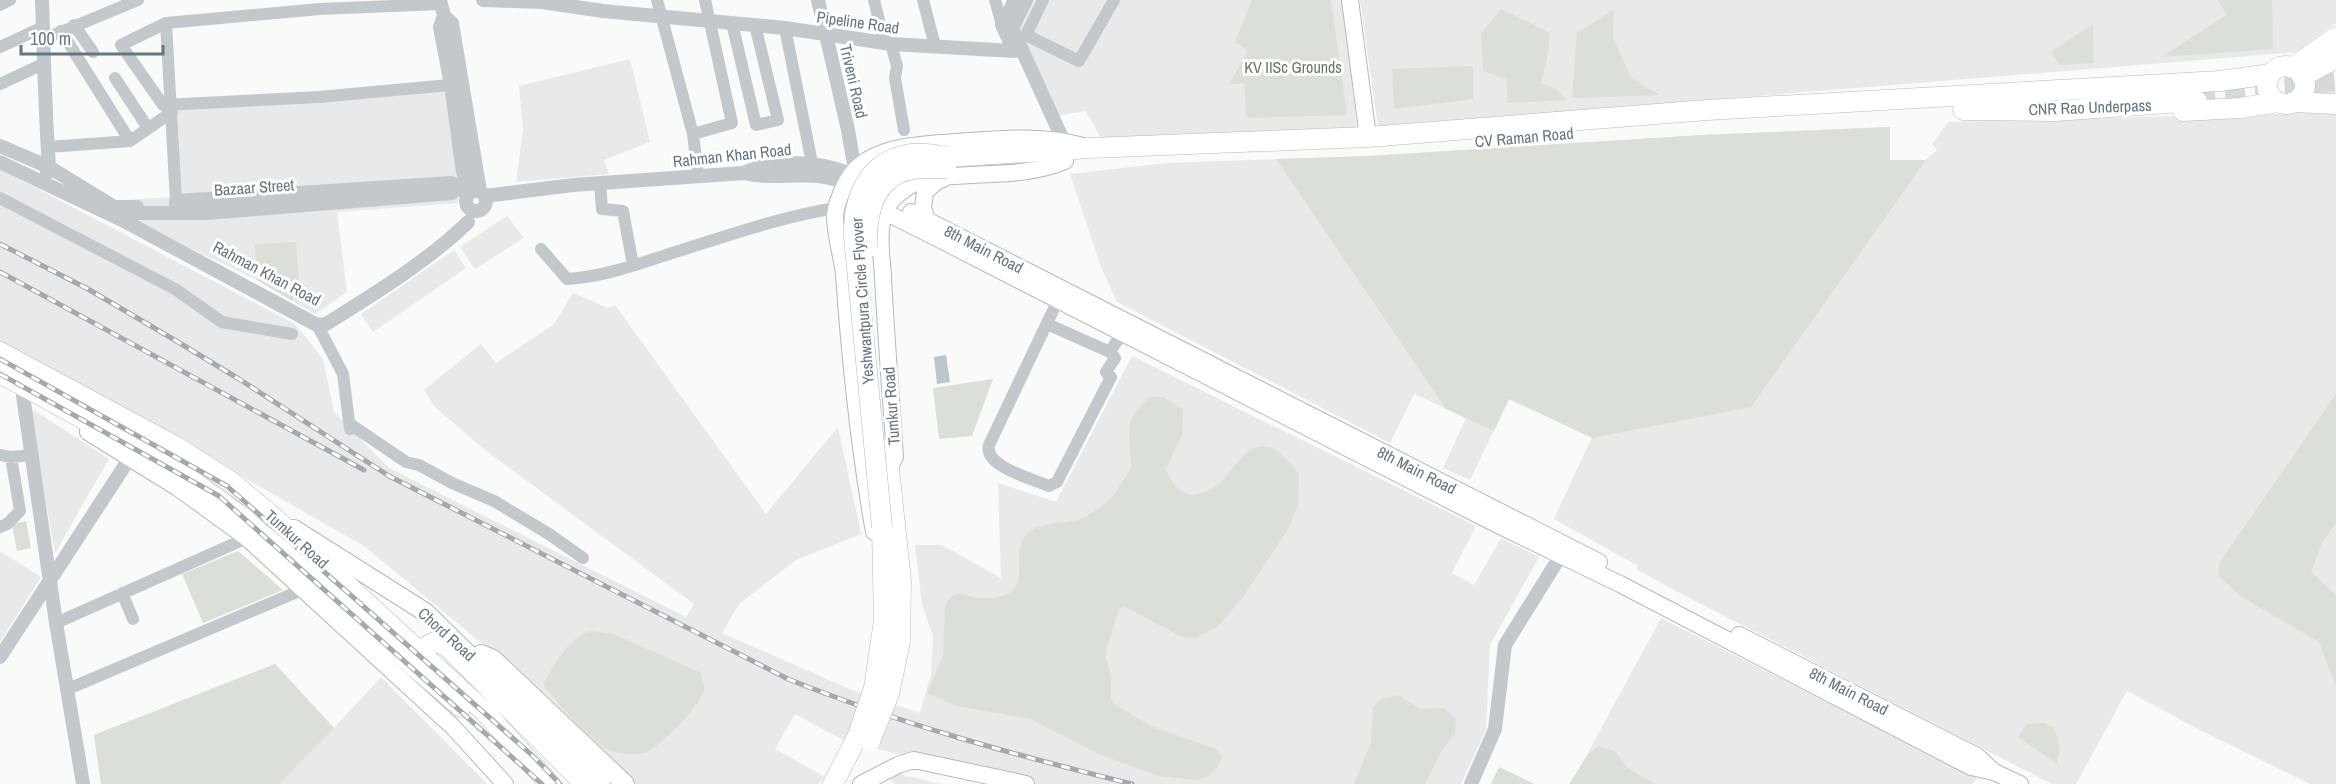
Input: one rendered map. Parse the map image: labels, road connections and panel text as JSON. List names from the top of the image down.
{
  "streets": {
    "highway": [
      "CNR Rao Underpass",
      "CV Raman Road",
      "Yeshwantpura Circle Flyover",
      "Tumkur Road"
    ],
    "main road": ["8th Main Road", "Chord Road"],
    "street": [
      "Pipeline Road",
      "Triveni Road",
      "Rahman Khan Road",
      "Bazaar Street"
    ]
  },
  "crossings": [
    ["Pipeline Road", "Triveni Road"],
    ["Triveni Road", "Rahman Khan Road"],
    ["Triveni Road", "8th Main Road"],
    ["CNR Rao Underpass", "CV Raman Road"],
    ["CV Raman Road", "Yeshwantpura Circle Flyover"],
    ["Rahman Khan Road", "Bazaar Street"],
    ["Rahman Khan Road", "8th Main Road"],
    ["8th Main Road", "Tumkur Road"],
    ["Yeshwantpura Circle Flyover", "Tumkur Road"],
    ["Tumkur Road", "Chord Road"]
  ],
  "parks": ["KV IISc Grounds"],
  "scale_bar": "100 m"
}
